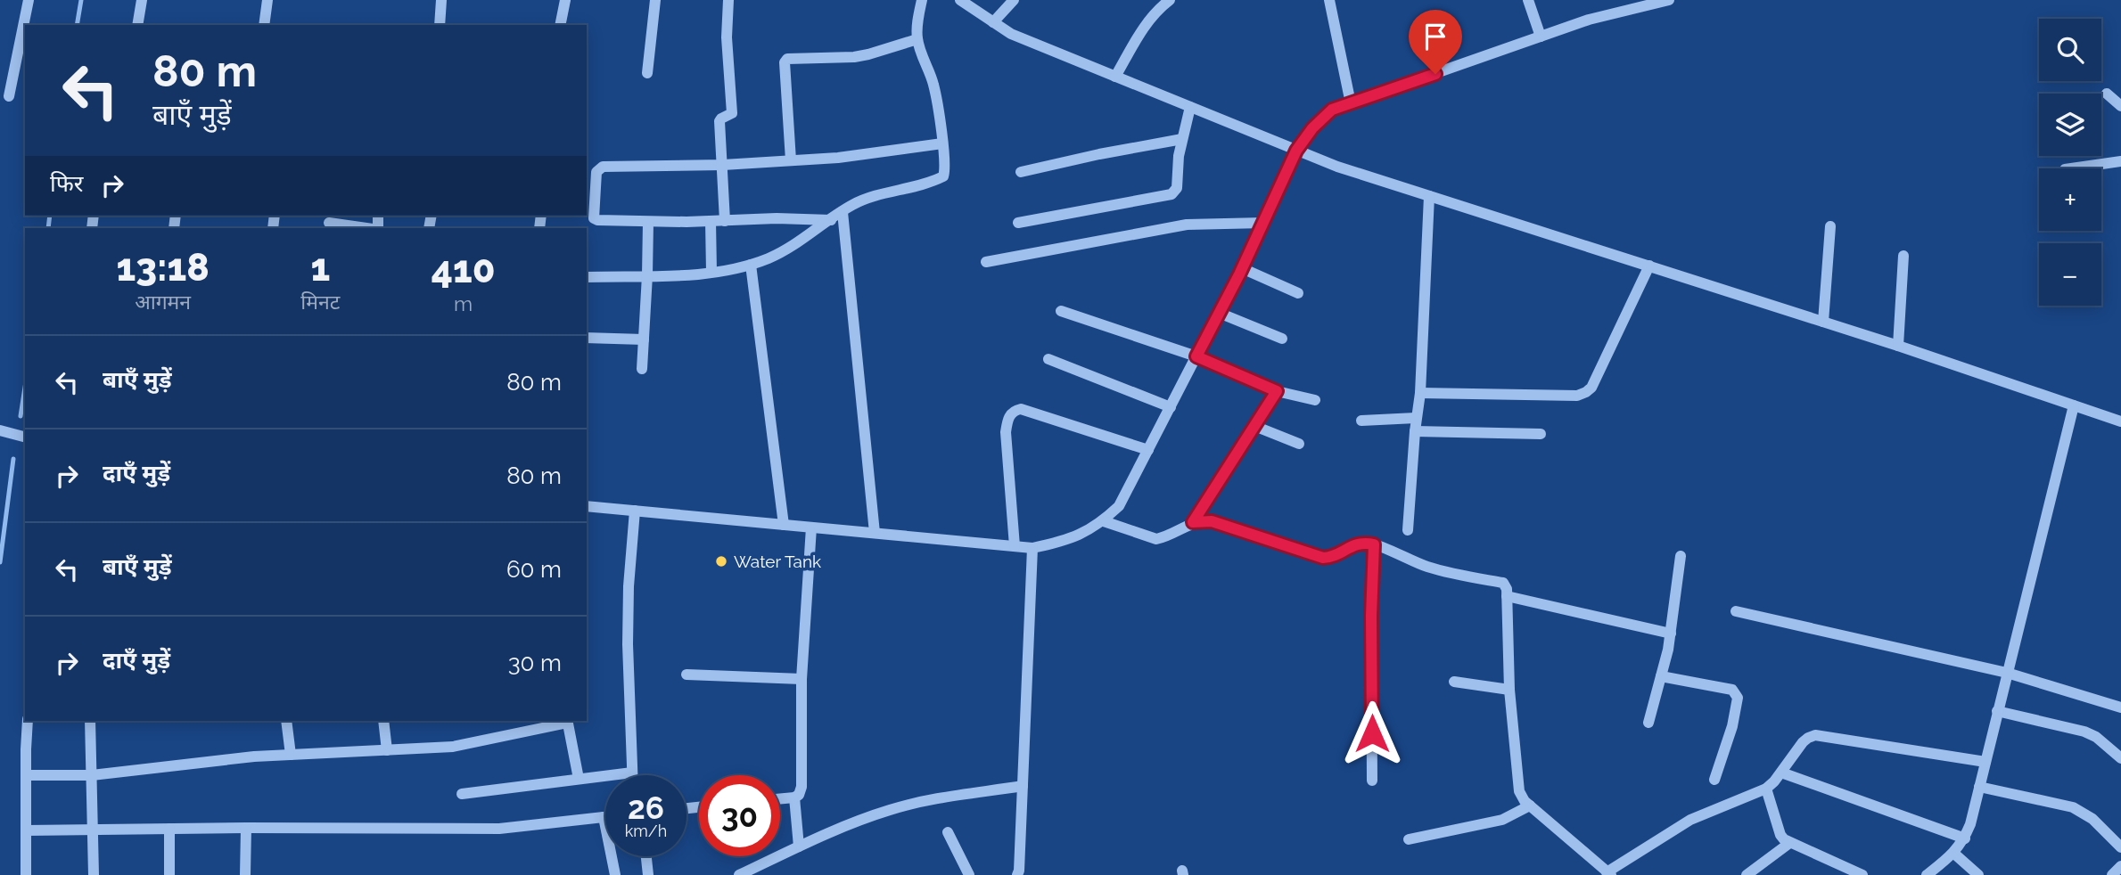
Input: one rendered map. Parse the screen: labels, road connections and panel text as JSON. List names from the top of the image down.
{
  "places": ["Water Tank"],
  "page": {
    "map_buttons": ["+", "−"],
    "turn": ["80 m", "बाएँ मुड़ें"],
    "then": "फिर",
    "eta": [
      "13:18",
      "आगमन",
      "1",
      "मिनट",
      "410",
      "m"
    ],
    "list": [
      {
        "name": "बाएँ मुड़ें",
        "value": "80 m"
      },
      {
        "name": "दाएँ मुड़ें",
        "value": "80 m"
      },
      {
        "name": "बाएँ मुड़ें",
        "value": "60 m"
      },
      {
        "name": "दाएँ मुड़ें",
        "value": "30 m"
      }
    ],
    "speed": "26 km/h",
    "limit": "30"
  }
}
